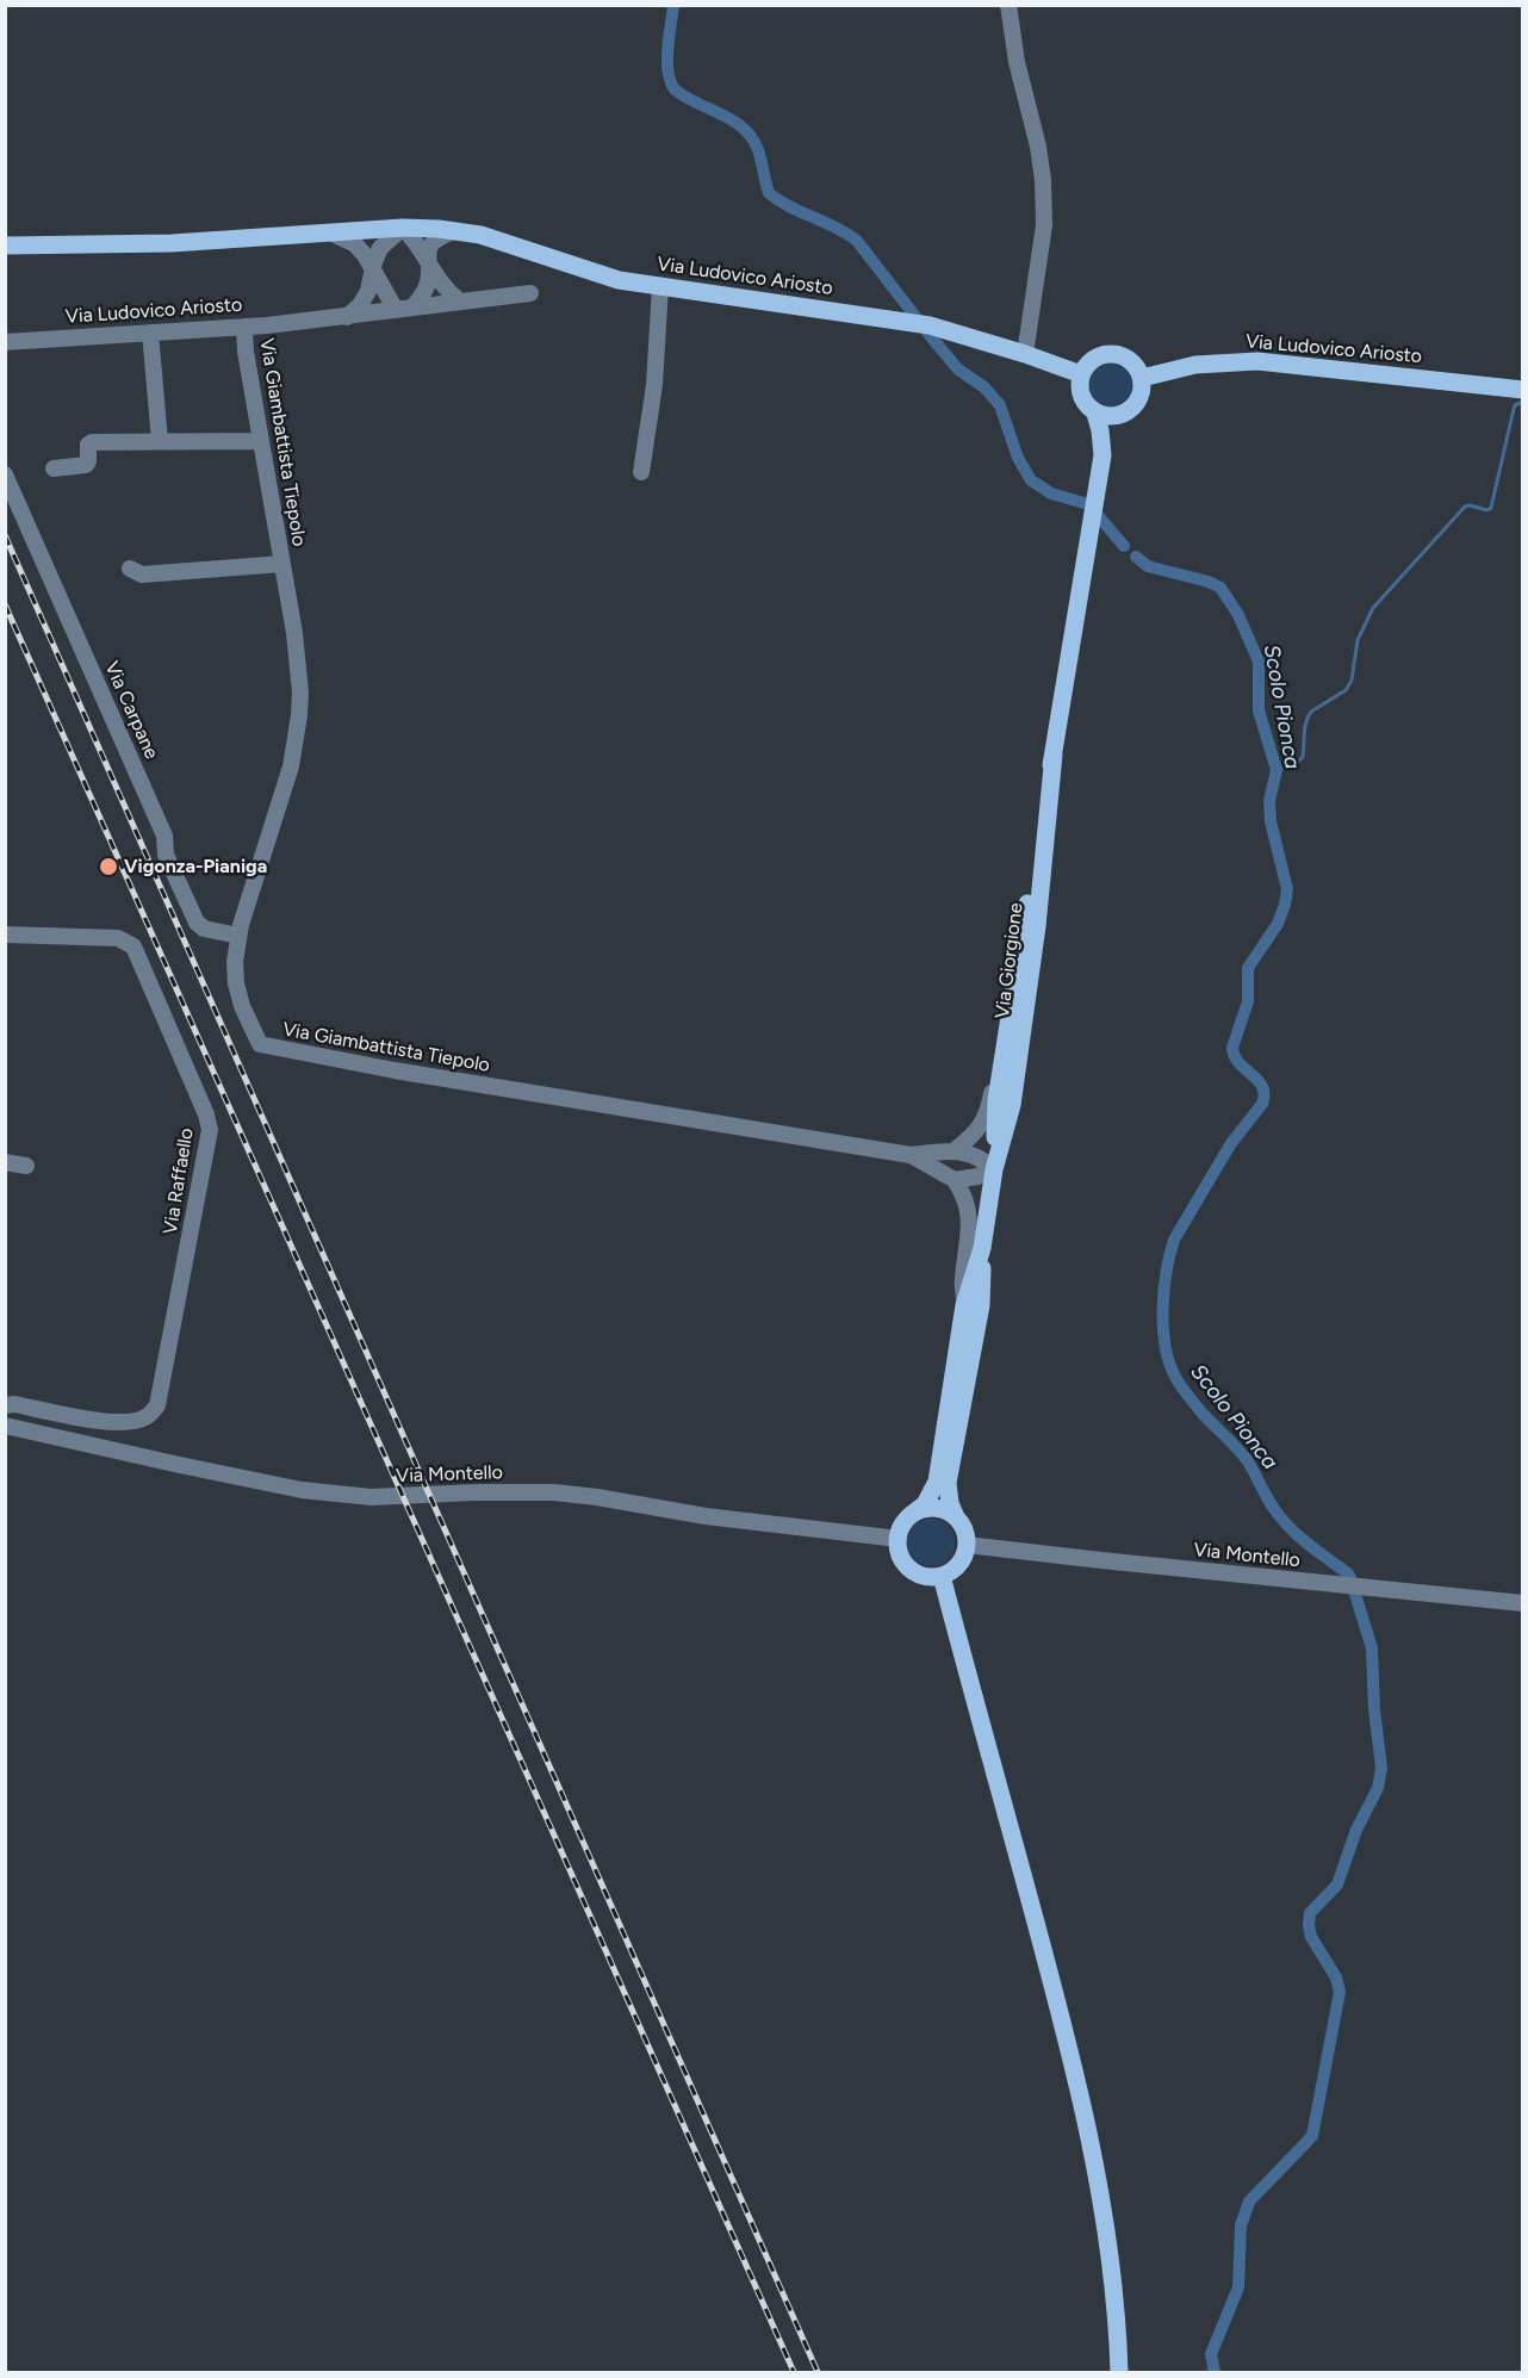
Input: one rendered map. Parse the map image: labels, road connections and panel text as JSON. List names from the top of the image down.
{
  "streets": {
    "main road": ["Via Ludovico Ariosto", "Via Giorgione"],
    "street": [
      "Via Giambattista Tiepolo",
      "Via Carpane",
      "Via Raffaello",
      "Via Montello"
    ]
  },
  "crossings": [
    ["Via Ludovico Ariosto", "Via Giambattista Tiepolo"],
    ["Via Ludovico Ariosto", "Via Giorgione"],
    ["Via Giambattista Tiepolo", "Via Carpane"],
    ["Via Giambattista Tiepolo", "Via Giorgione"],
    ["Via Giorgione", "Via Montello"]
  ],
  "water": ["Scolo Pionca"],
  "places": ["Vigonza-Pianiga"]
}
